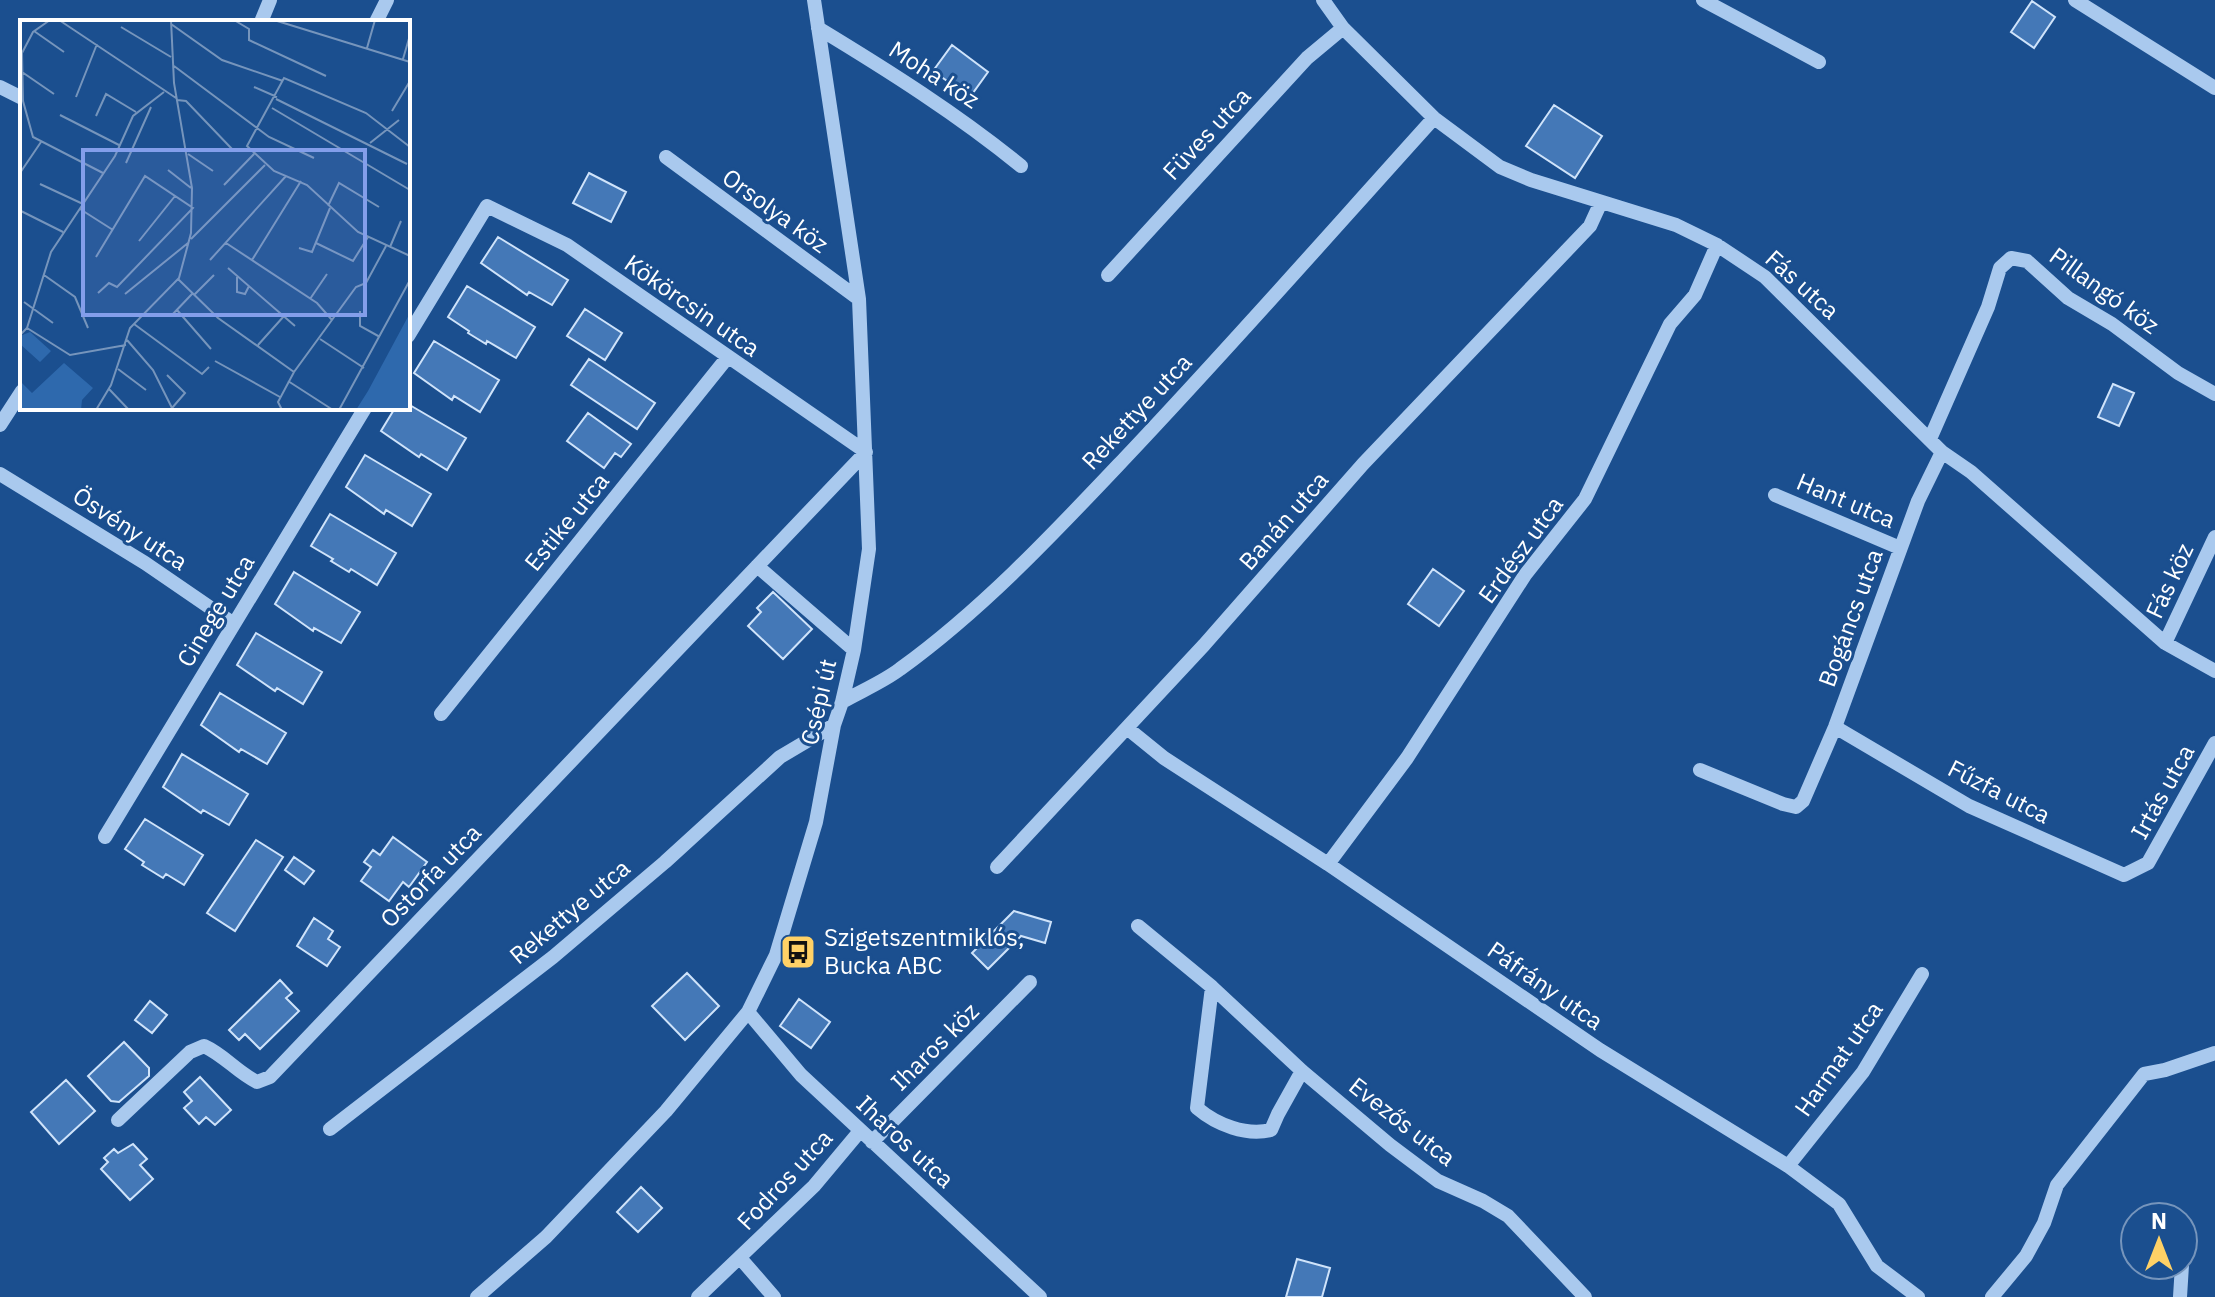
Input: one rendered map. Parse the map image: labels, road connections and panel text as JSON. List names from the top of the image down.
{
  "streets": {
    "street": [
      "Moha köz",
      "Füves utca",
      "Orsolya köz",
      "Fás utca",
      "Pillangó köz",
      "Kökörcsin utca",
      "Rekettye utca",
      "Hant utca",
      "Banán utca",
      "Estike utca",
      "Ösvény utca",
      "Erdész utca",
      "Fás köz",
      "Cinege utca",
      "Bogáncs utca",
      "Csépi út",
      "Fűzfa utca",
      "Irtás utca",
      "Ostorfa utca",
      "Páfrány utca",
      "Iharos köz",
      "Harmat utca",
      "Evezős utca",
      "Iharos utca",
      "Fodros utca"
    ]
  },
  "crossings": [
    ["Moha köz", "Csépi út"],
    ["Füves utca", "Fás utca"],
    ["Orsolya köz", "Csépi út"],
    ["Fás utca", "Pillangó köz"],
    ["Fás utca", "Rekettye utca"],
    ["Fás utca", "Banán utca"],
    ["Fás utca", "Erdész utca"],
    ["Fás utca", "Fás köz"],
    ["Fás utca", "Bogáncs utca"],
    ["Kökörcsin utca", "Estike utca"],
    ["Kökörcsin utca", "Csépi út"],
    ["Kökörcsin utca", "Ostorfa utca"],
    ["Rekettye utca", "Csépi út"],
    ["Hant utca", "Bogáncs utca"],
    ["Banán utca", "Páfrány utca"],
    ["Ösvény utca", "Cinege utca"],
    ["Erdész utca", "Páfrány utca"],
    ["Bogáncs utca", "Fűzfa utca"],
    ["Csépi út", "Ostorfa utca"],
    ["Csépi út", "Iharos utca"],
    ["Fűzfa utca", "Irtás utca"],
    ["Páfrány utca", "Harmat utca"],
    ["Iharos köz", "Iharos utca"],
    ["Iharos utca", "Fodros utca"]
  ],
  "places": {
    "bus stop": ["Szigetszentmiklós, Bucka ABC"]
  },
  "north": "top"
}
